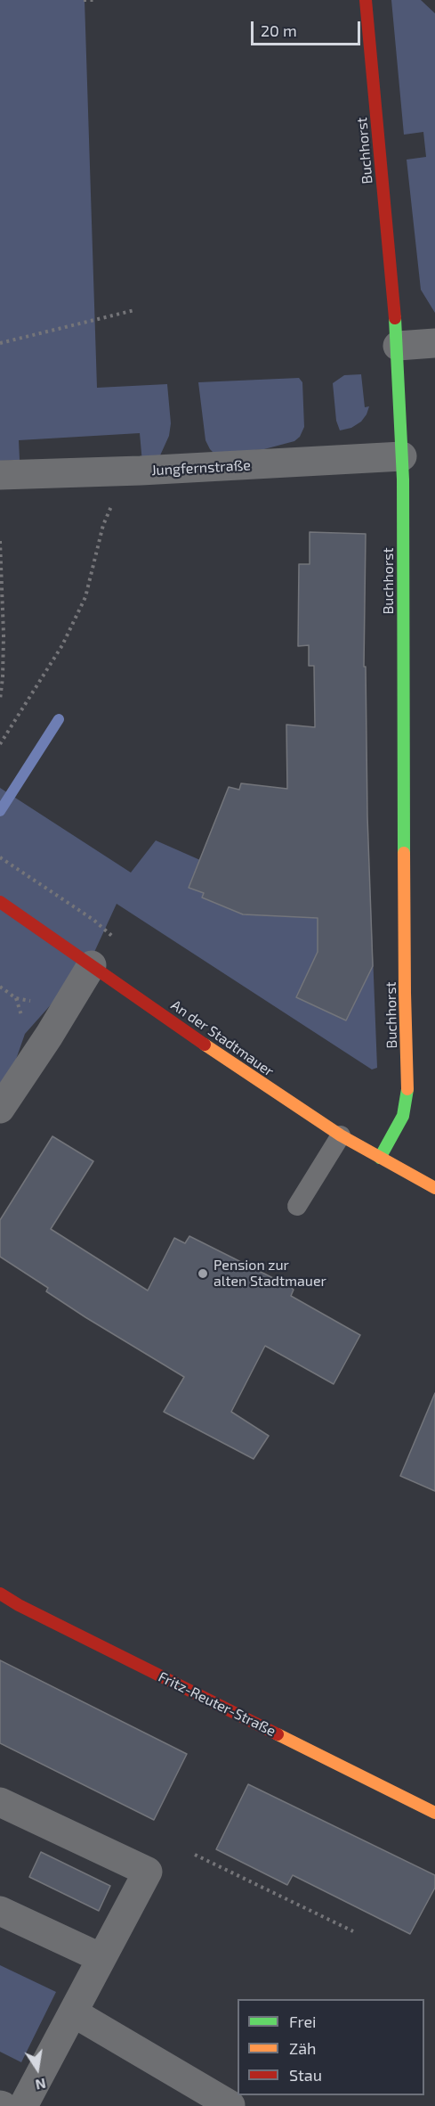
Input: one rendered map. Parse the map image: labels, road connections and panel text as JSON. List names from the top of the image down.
{
  "streets": {
    "street": [
      "Buchhorst",
      "Jungfernstraße",
      "An der Stadtmauer",
      "Fritz-Reuter-Straße"
    ]
  },
  "crossings": [
    ["Buchhorst", "Jungfernstraße"],
    ["Buchhorst", "An der Stadtmauer"]
  ],
  "places": ["Pension zur alten Stadtmauer"],
  "legend": ["Frei", "Zäh", "Stau"],
  "scale_bar": "20 m",
  "north": "bottom"
}
